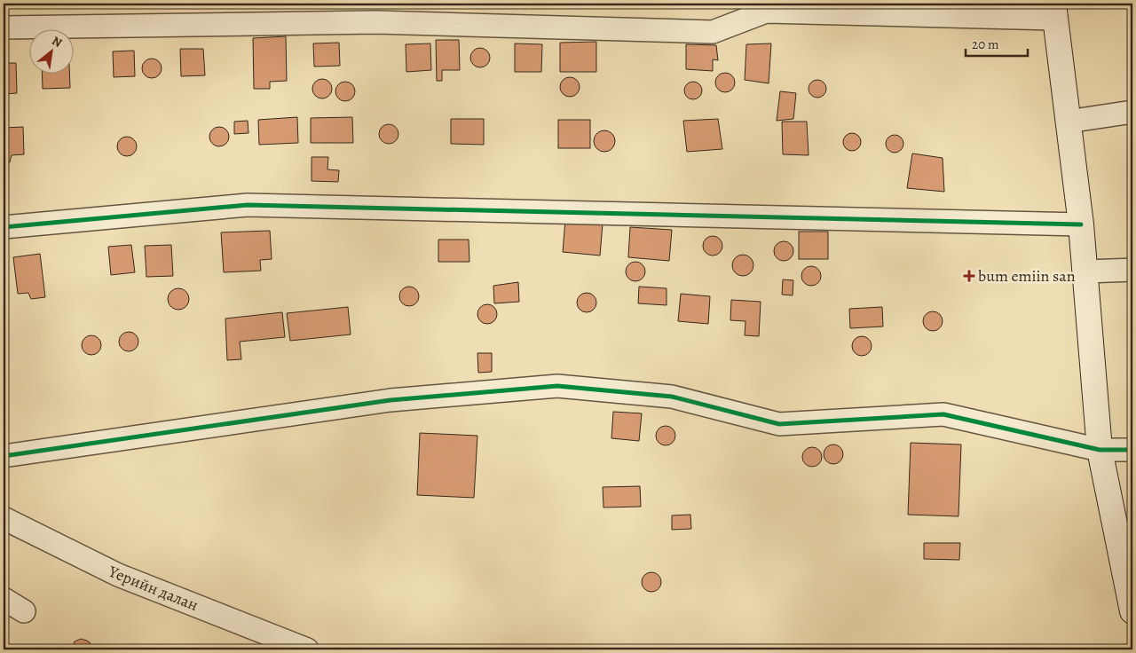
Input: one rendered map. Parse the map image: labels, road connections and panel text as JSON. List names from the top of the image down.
{
  "streets": {
    "street": ["Үерийн далан"]
  },
  "places": {
    "health": ["bum emiin san"]
  },
  "scale_bar": "20 m",
  "north": "top right"
}
